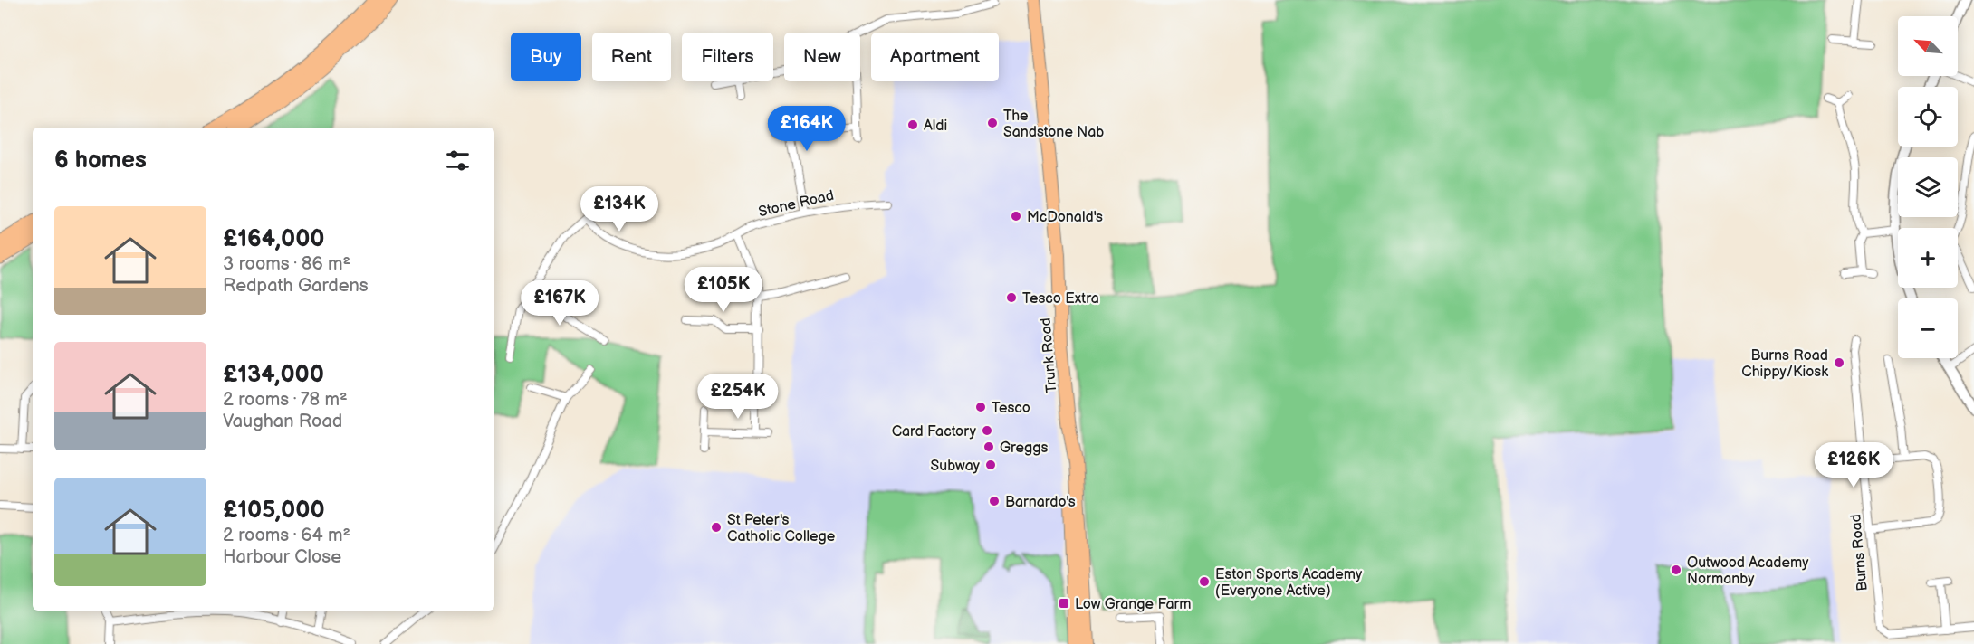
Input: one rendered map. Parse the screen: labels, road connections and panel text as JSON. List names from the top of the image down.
{
  "streets": {
    "main road": ["Trunk Road"],
    "street": ["Stone Road", "Burns Road"]
  },
  "places": {
    "other": [
      "The Sandstone Nab",
      "Aldi",
      "McDonald's",
      "Tesco Extra",
      "Burns Road Chippy/Kiosk",
      "Tesco",
      "Card Factory",
      "Greggs",
      "Subway",
      "Barnardo's",
      "St Peter's Catholic College",
      "Outwood Academy Normanby",
      "Eston Sports Academy (Everyone Active)"
    ],
    "transit": ["Low Grange Farm"]
  },
  "north": "top left",
  "page": {
    "map_buttons": ["+", "−"],
    "chip": [
      "Buy",
      "Rent",
      "Filters",
      "New",
      "Apartment"
    ],
    "price": [
      "£164K",
      "£134K",
      "£105K",
      "£167K",
      "£254K",
      "£126K"
    ],
    "heading": "6 homes",
    "list": [
      {
        "name": "£164,000",
        "note": "3 rooms · 86 m² · Redpath Gardens"
      },
      {
        "name": "£134,000",
        "note": "2 rooms · 78 m² · Vaughan Road"
      },
      {
        "name": "£105,000",
        "note": "2 rooms · 64 m² · Harbour Close"
      }
    ]
  }
}
